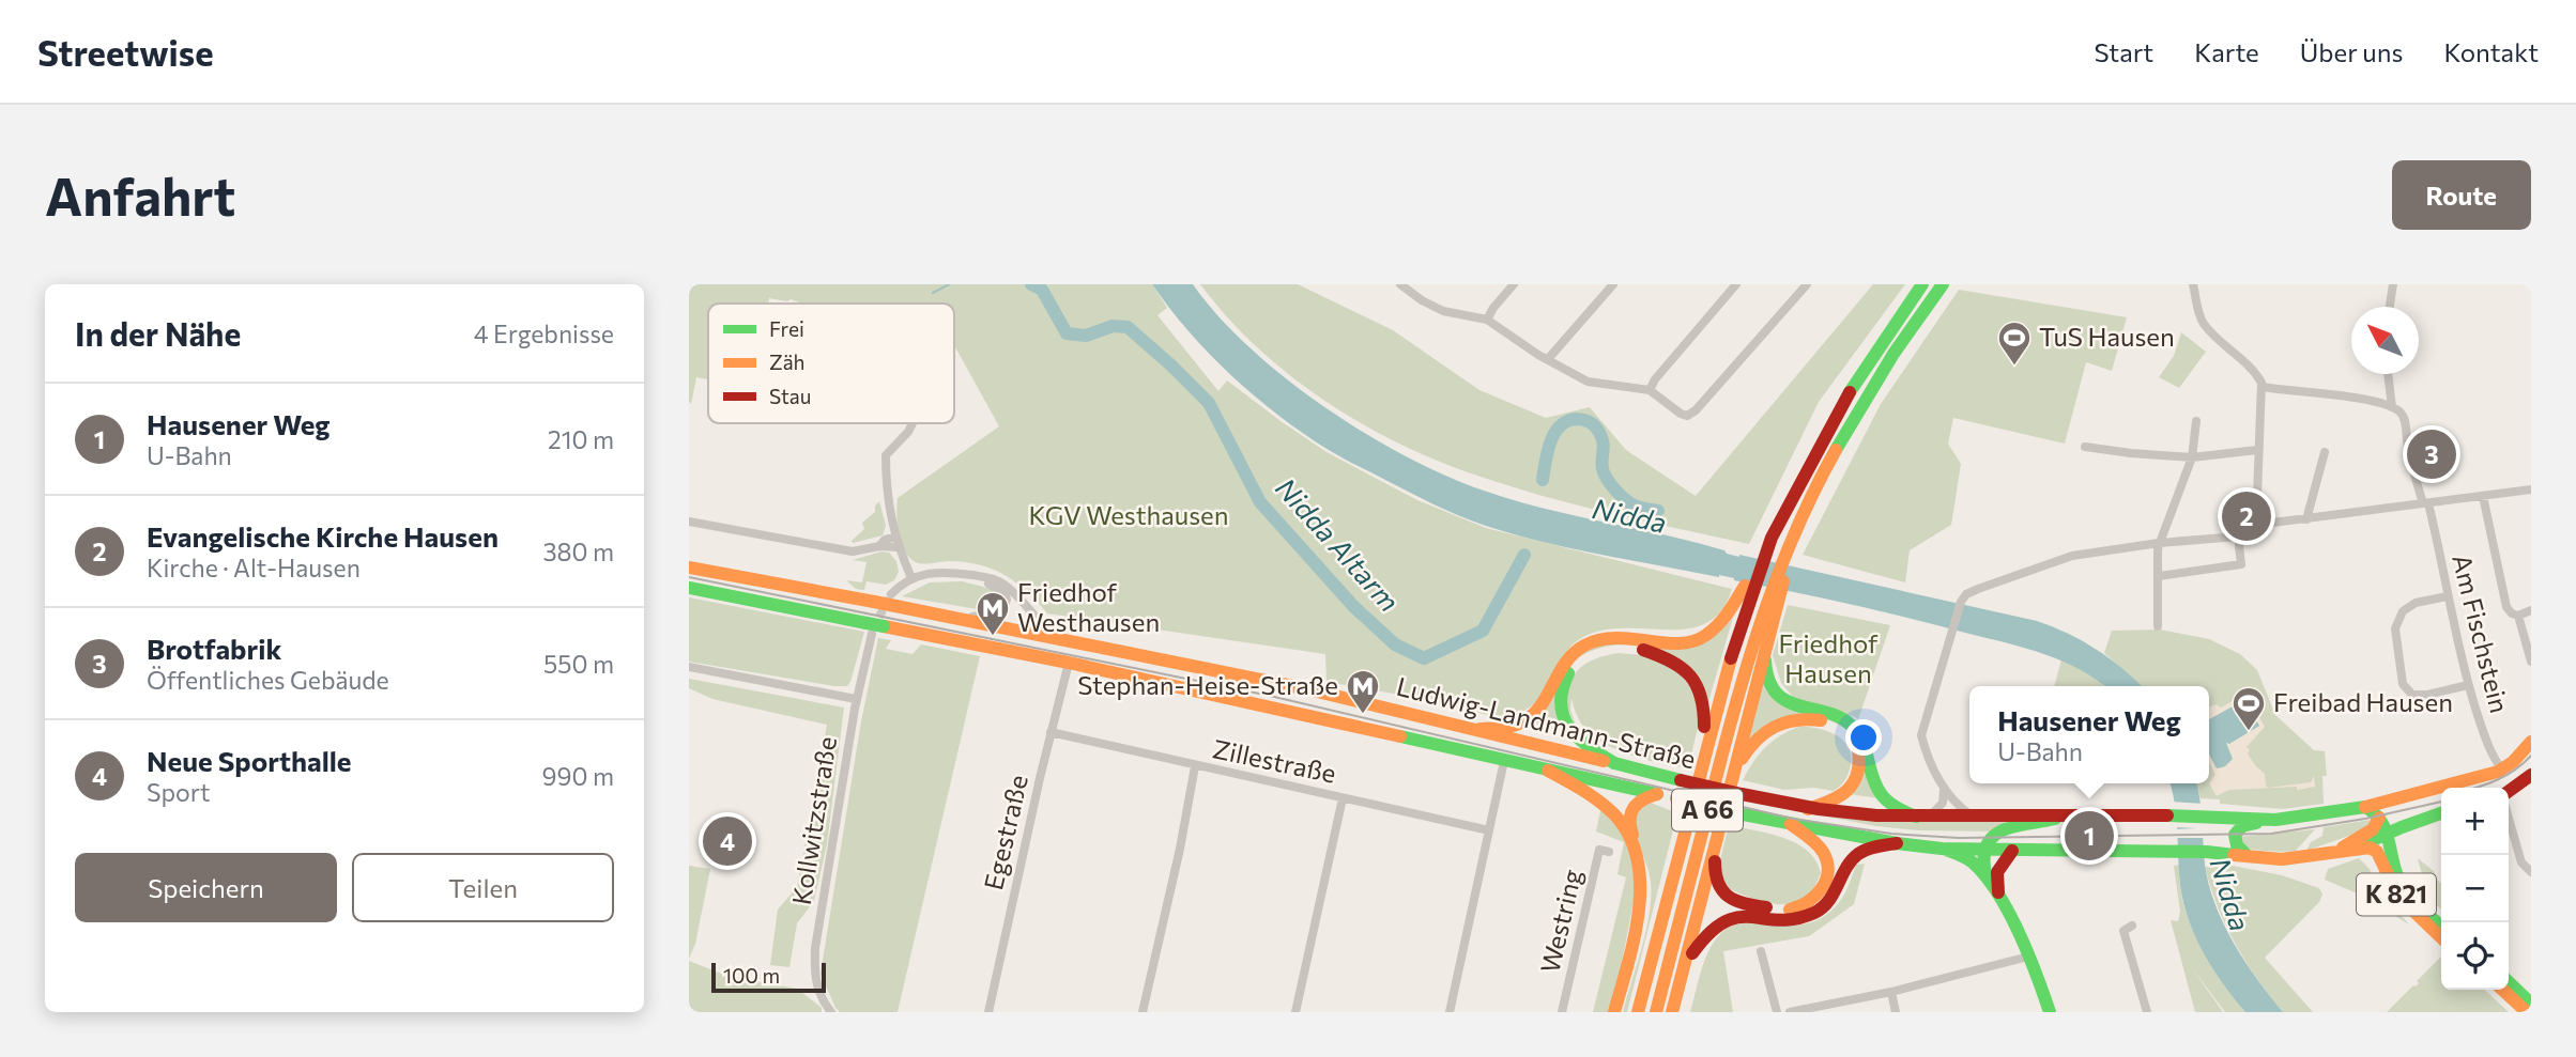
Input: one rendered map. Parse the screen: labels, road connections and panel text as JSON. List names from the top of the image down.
{
  "streets": {
    "main road": ["Ludwig-Landmann-Straße", "A 66", "K 821"],
    "street": [
      "Am Fischstein",
      "Zillestraße",
      "Kollwitzstraße",
      "Egestraße",
      "Westring"
    ]
  },
  "crossings": [
    ["Am Fischstein", "Ludwig-Landmann-Straße"],
    ["Ludwig-Landmann-Straße", "Kollwitzstraße"],
    ["Ludwig-Landmann-Straße", "Egestraße"],
    ["Ludwig-Landmann-Straße", "K 821"],
    ["Zillestraße", "Egestraße"]
  ],
  "water": ["Nidda", "Nidda Altarm"],
  "parks": ["KGV Westhausen", "Friedhof Hausen"],
  "places": {
    "sports": ["TuS Hausen", "Freibad Hausen"],
    "metro station": ["Friedhof Westhausen", "Stephan-Heise-Straße"]
  },
  "legend": ["Frei", "Zäh", "Stau"],
  "scale_bar": "100 m",
  "north": "top left",
  "page": {
    "header": "Streetwise",
    "nav": [
      "Start",
      "Karte",
      "Über uns",
      "Kontakt"
    ],
    "buttons": [
      "Route",
      ["Speichern", "Teilen"]
    ],
    "title": "Anfahrt",
    "heading": ["In der Nähe", "4 Ergebnisse"],
    "list": [
      {
        "mark": "1",
        "name": "Hausener Weg",
        "note": "U-Bahn",
        "value": "210 m"
      },
      {
        "mark": "2",
        "name": "Evangelische Kirche Hausen",
        "note": "Kirche · Alt-Hausen",
        "value": "380 m"
      },
      {
        "mark": "3",
        "name": "Brotfabrik",
        "note": "Öffentliches Gebäude",
        "value": "550 m"
      },
      {
        "mark": "4",
        "name": "Neue Sporthalle",
        "note": "Sport",
        "value": "990 m"
      }
    ],
    "pins": [
      "3",
      "2",
      "1",
      "4"
    ],
    "popup": ["Hausener Weg", "U-Bahn"],
    "map_buttons": ["+", "−"],
    "scale": "100 m"
  }
}
